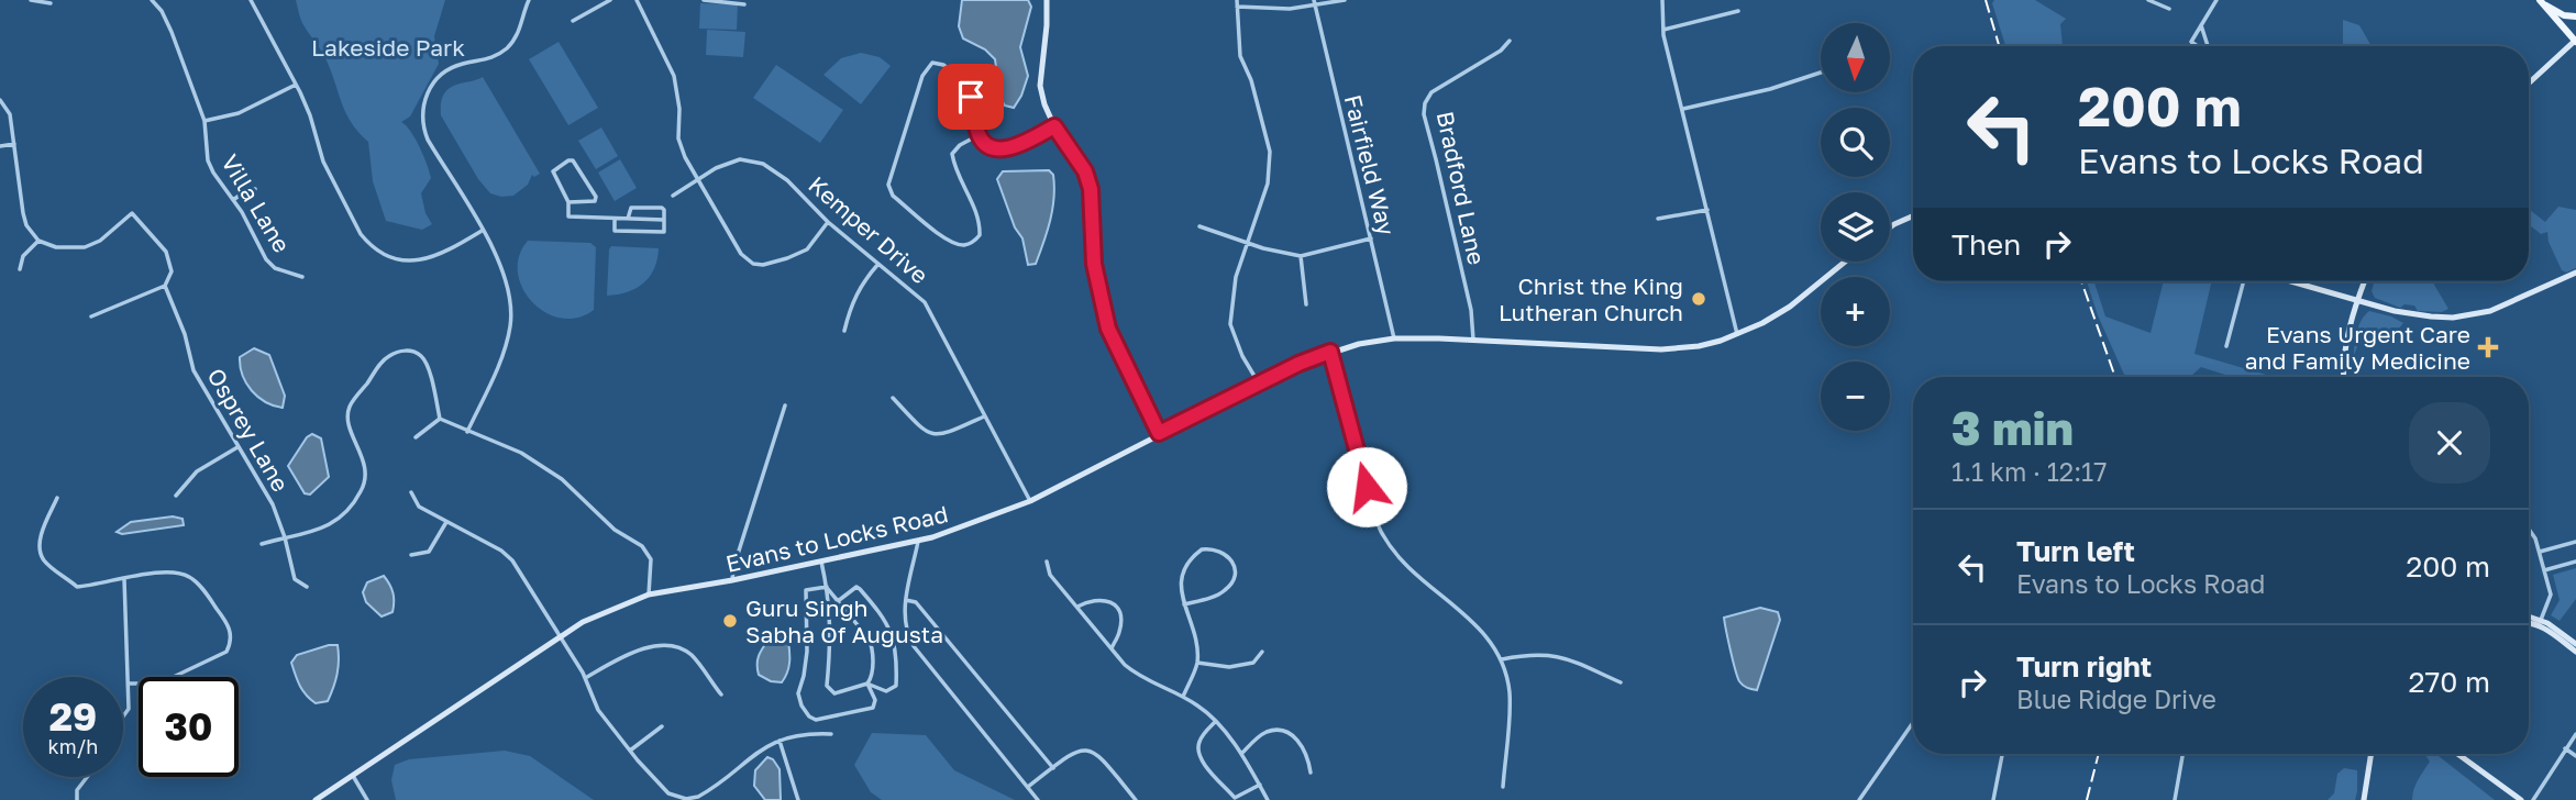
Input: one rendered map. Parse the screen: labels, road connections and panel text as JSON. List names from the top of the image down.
{
  "streets": {
    "street": [
      "Fairfield Way",
      "Bradford Lane",
      "Villa Lane",
      "Kemper Drive",
      "Osprey Lane",
      "Evans to Locks Road"
    ]
  },
  "crossings": [
    ["Fairfield Way", "Evans to Locks Road"],
    ["Bradford Lane", "Evans to Locks Road"],
    ["Kemper Drive", "Evans to Locks Road"]
  ],
  "parks": ["Lakeside Park"],
  "places": {
    "other": ["Christ the King Lutheran Church", "Guru Singh Sabha Of Augusta"],
    "health": ["Evans Urgent Care and Family Medicine"]
  },
  "north": "bottom",
  "page": {
    "map_buttons": ["+", "−"],
    "turn": ["200 m", "Evans to Locks Road"],
    "then": "Then",
    "heading": ["3 min", "1.1 km · 12:17"],
    "list": [
      {
        "name": "Turn left",
        "note": "Evans to Locks Road",
        "value": "200 m"
      },
      {
        "name": "Turn right",
        "note": "Blue Ridge Drive",
        "value": "270 m"
      }
    ],
    "speed": "29 km/h",
    "limit": "30"
  }
}
